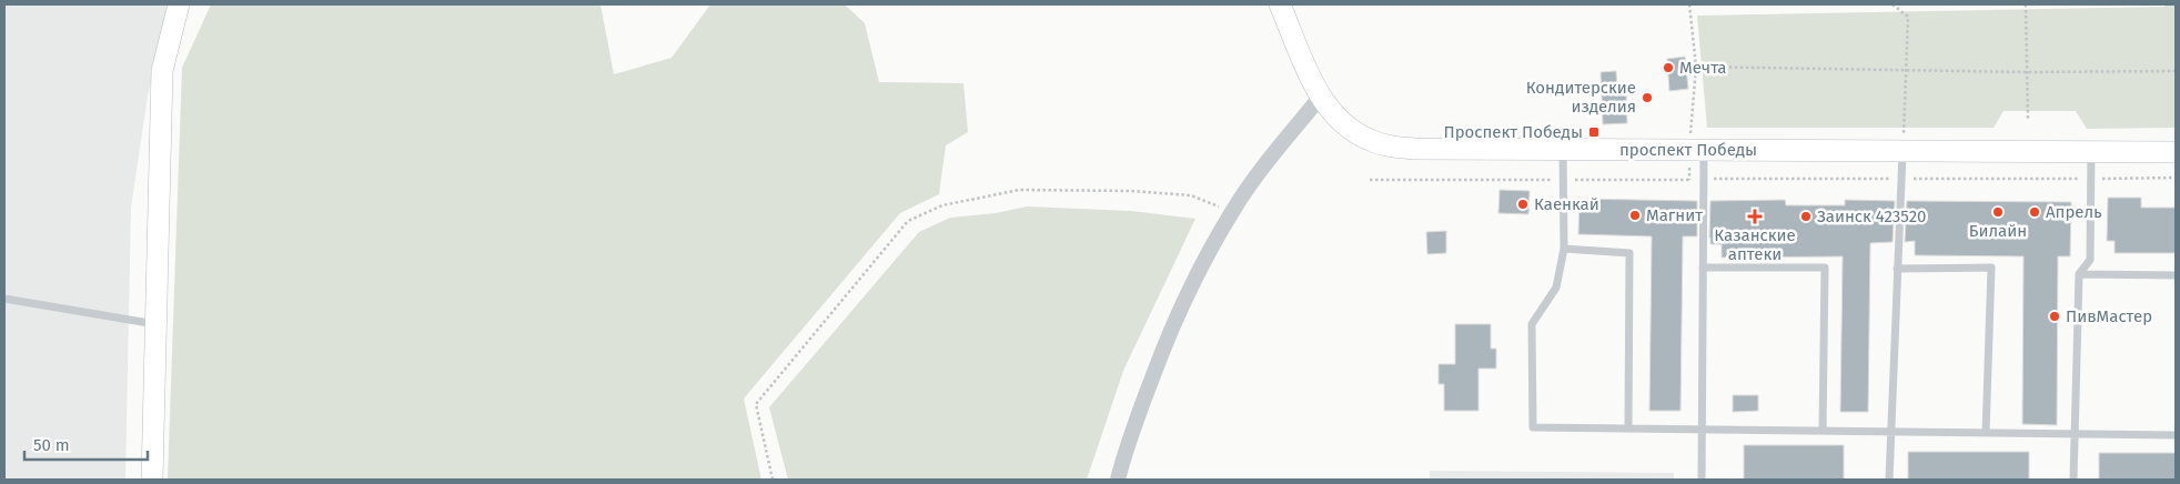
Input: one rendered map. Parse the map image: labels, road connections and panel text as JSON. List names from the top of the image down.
{
  "streets": {
    "main road": ["проспект Победы"]
  },
  "places": {
    "other": [
      "Мечта",
      "Кондитерские изделия",
      "Каенкай",
      "Билайн",
      "Апрель",
      "Магнит",
      "Заинск 423520",
      "ПивМастер"
    ],
    "transit": ["Проспект Победы"],
    "health": ["Казанские аптеки"]
  },
  "scale_bar": "50 m"
}
